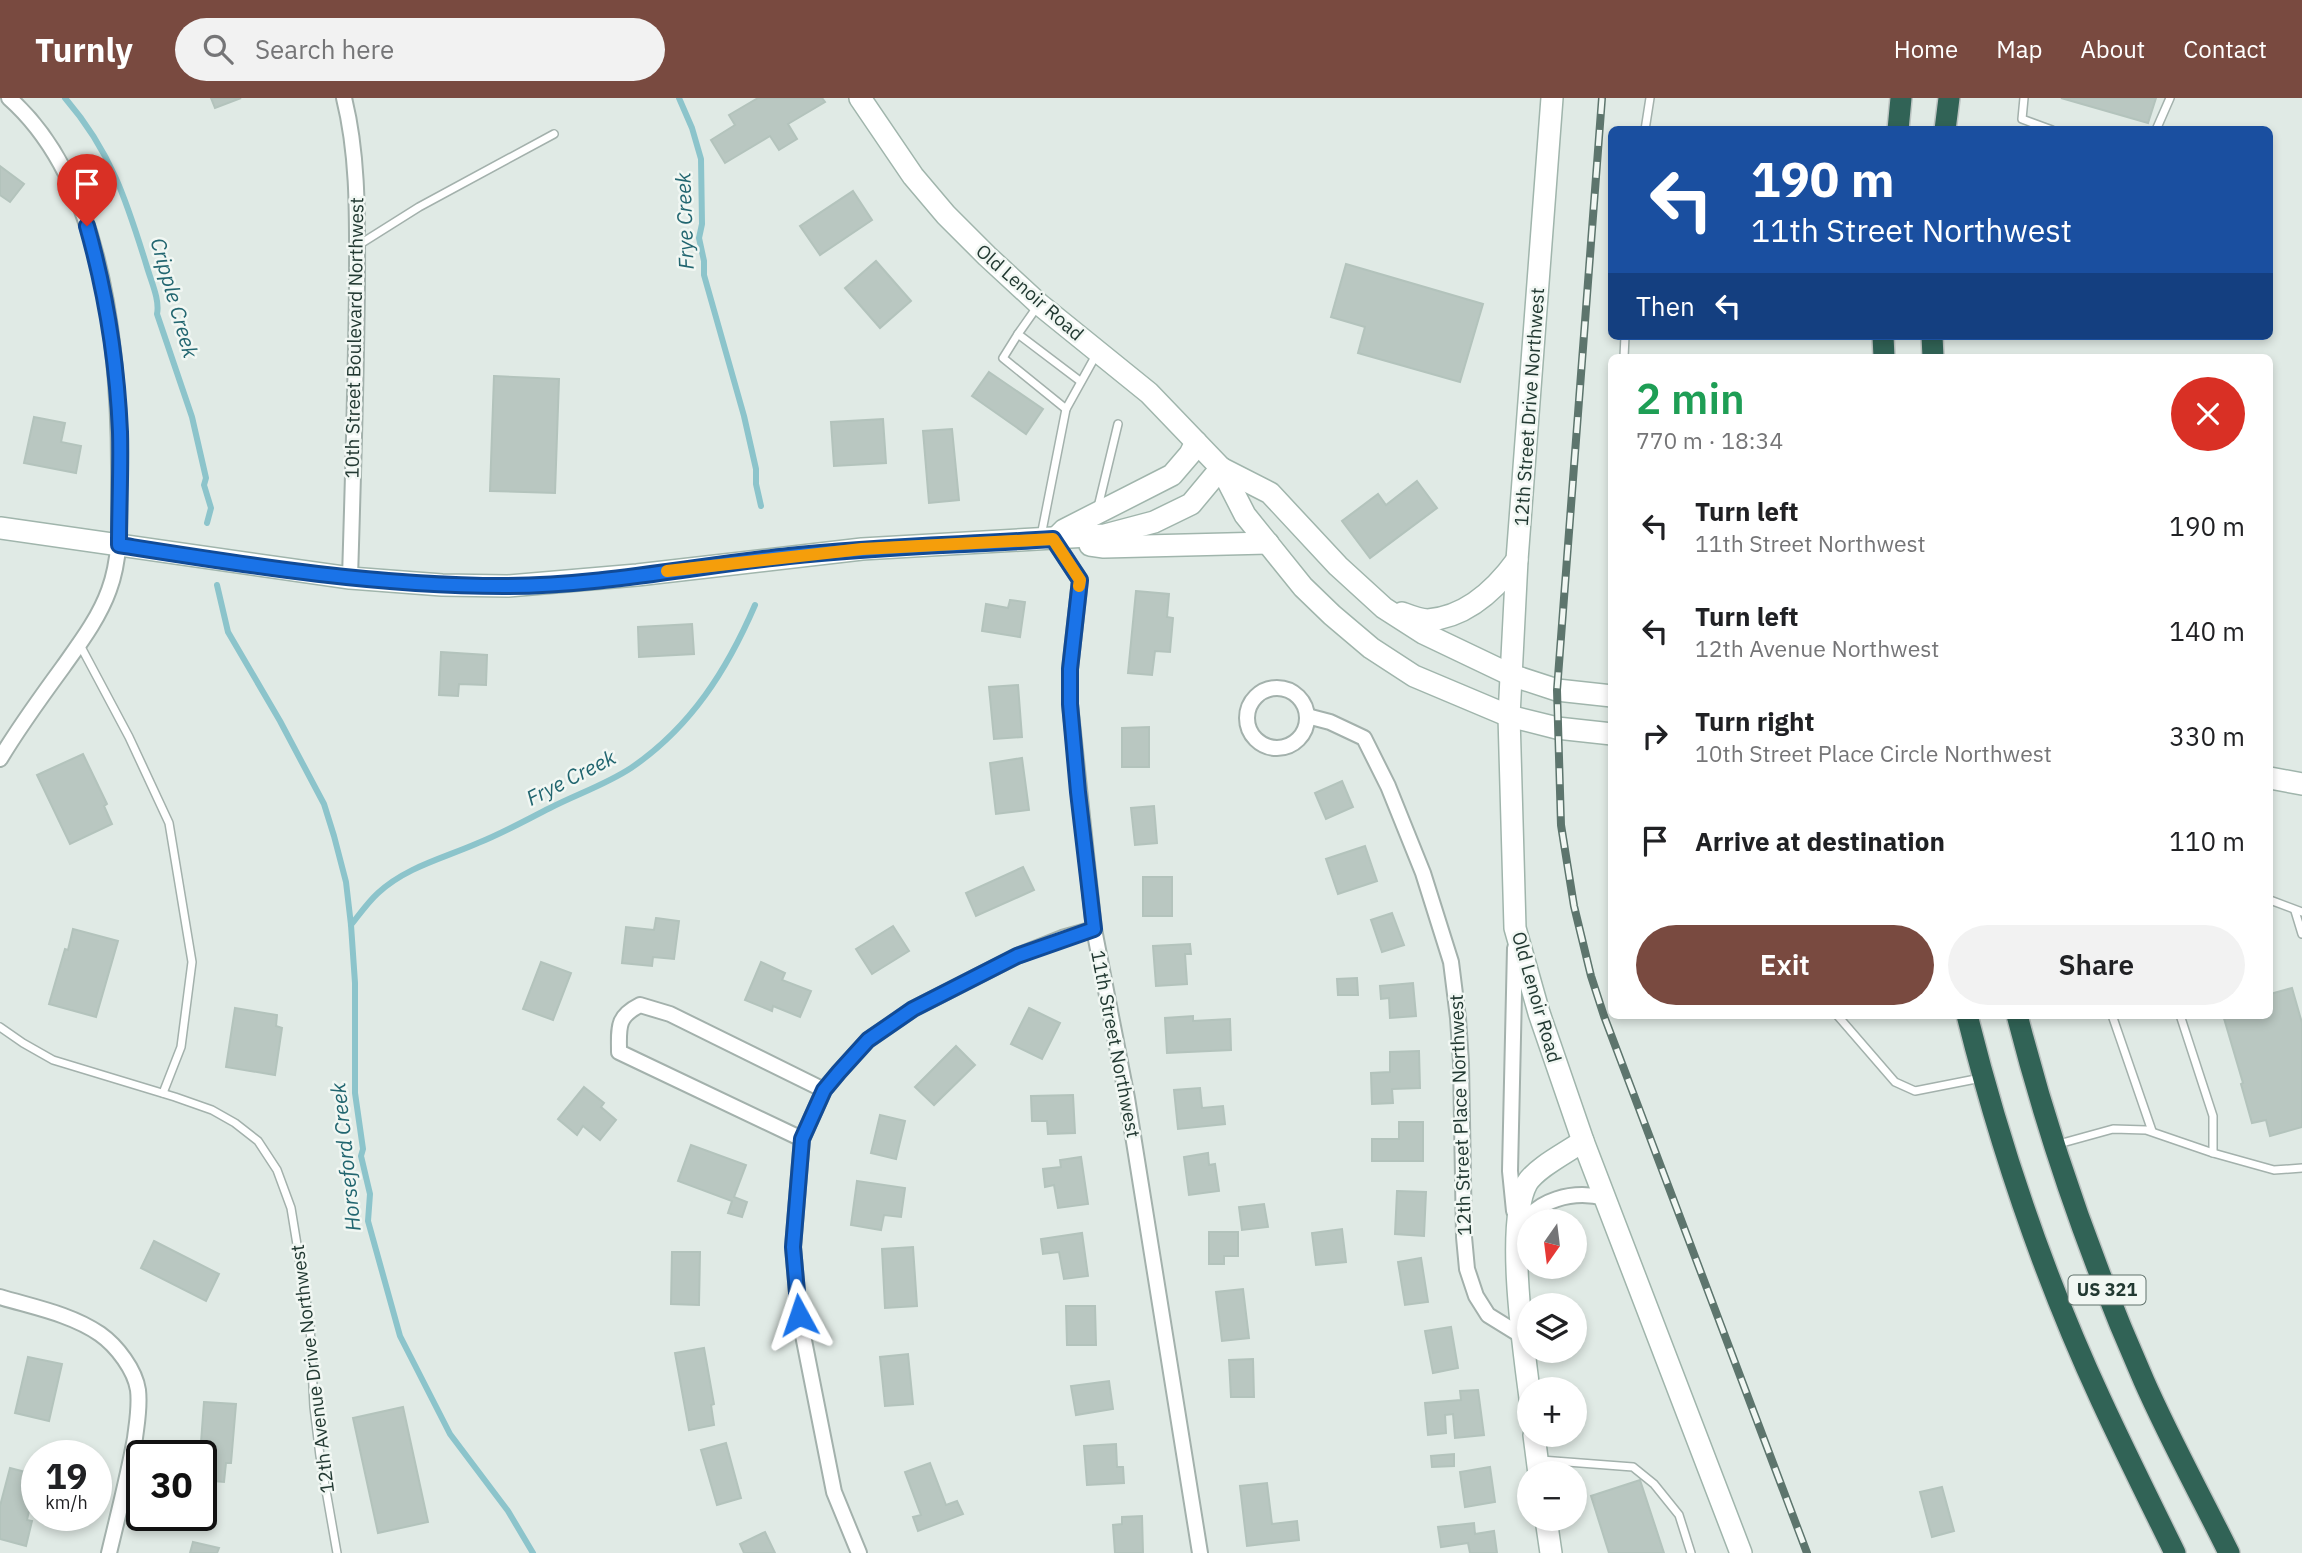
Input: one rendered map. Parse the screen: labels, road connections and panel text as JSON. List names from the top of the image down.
{
  "streets": {
    "highway": ["US 321"],
    "main road": ["Old Lenoir Road", "12th Street Drive Northwest"],
    "street": ["10th Street Boulevard Northwest", "11th Street Northwest", "12th Street Place Northwest"],
    "lane": ["12th Avenue Drive Northwest"]
  },
  "crossings": [
    ["Old Lenoir Road", "12th Street Drive Northwest"]
  ],
  "water": ["Frye Creek", "Cripple Creek", "Horseford Creek"],
  "north": "bottom",
  "page": {
    "header": "Turnly",
    "search": "Search here",
    "nav": [
      "Home",
      "Map",
      "About",
      "Contact"
    ],
    "turn": ["190 m", "11th Street Northwest"],
    "then": "Then",
    "heading": ["2 min", "770 m · 18:34"],
    "list": [
      {
        "name": "Turn left",
        "note": "11th Street Northwest",
        "value": "190 m"
      },
      {
        "name": "Turn left",
        "note": "12th Avenue Northwest",
        "value": "140 m"
      },
      {
        "name": "Turn right",
        "note": "10th Street Place Circle Northwest",
        "value": "330 m"
      },
      {
        "name": "Arrive at destination",
        "value": "110 m"
      }
    ],
    "buttons": ["Exit", "Share"],
    "map_buttons": ["+", "−"],
    "speed": "19 km/h",
    "limit": "30"
  }
}
